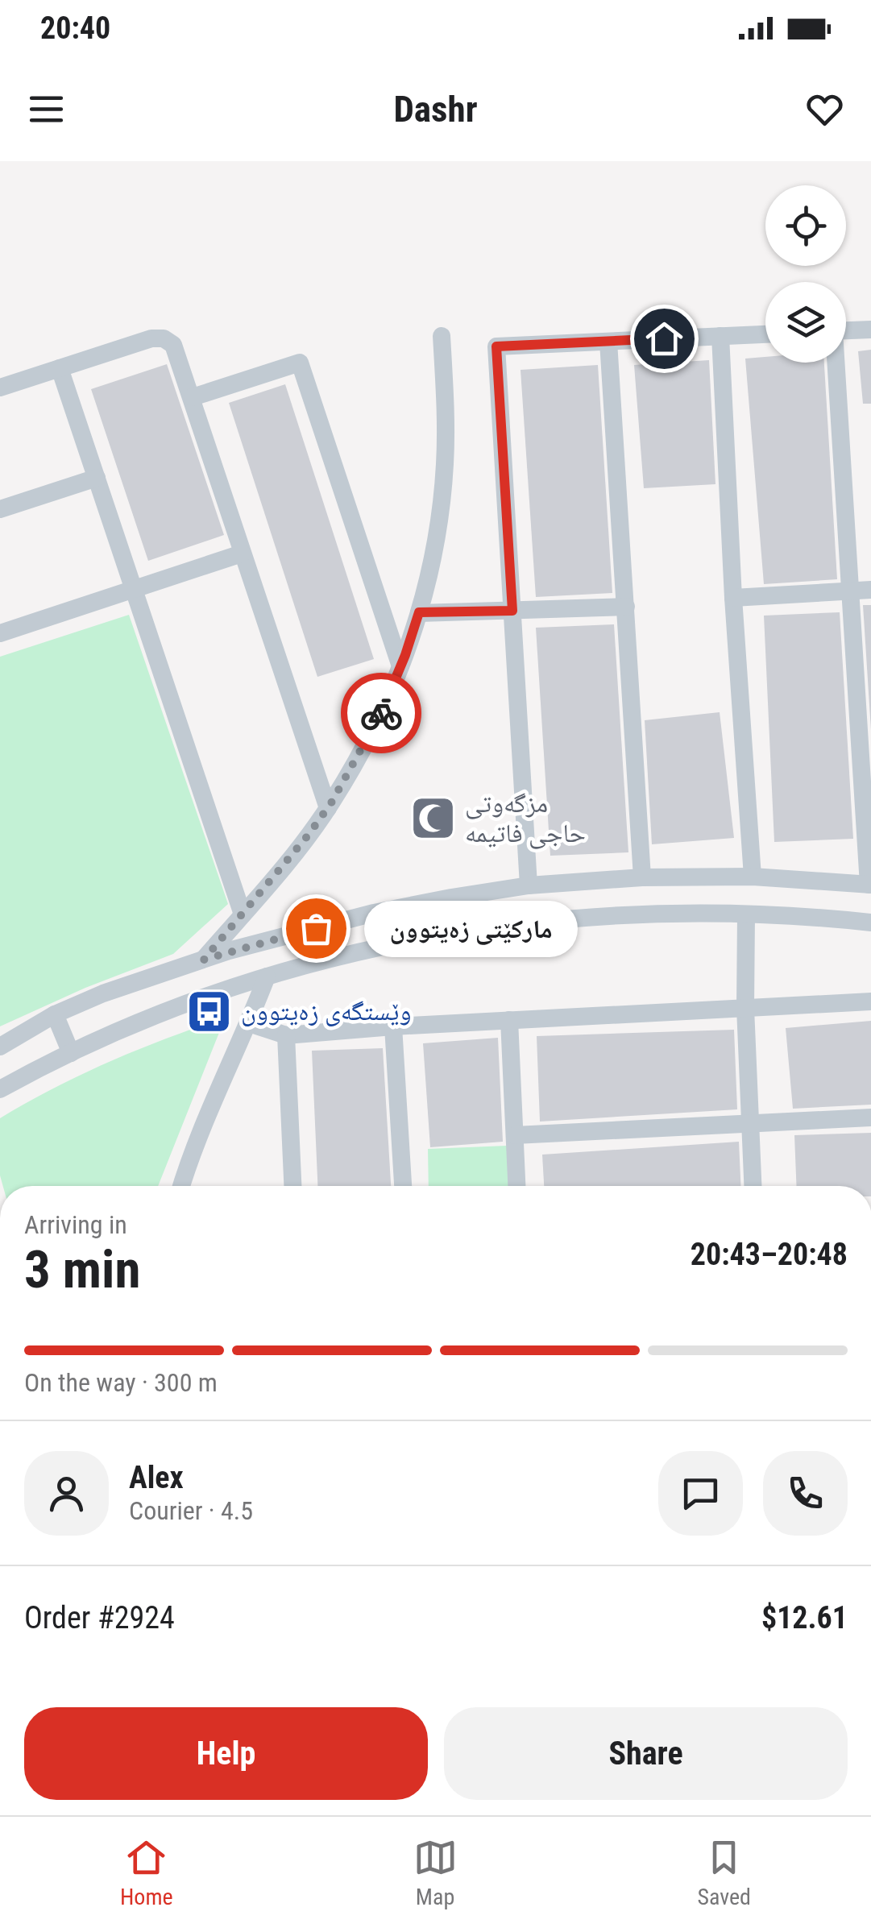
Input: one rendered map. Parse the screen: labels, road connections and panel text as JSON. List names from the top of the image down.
{
  "places": {
    "mosque": ["مزگەوتی حاجی فاتیمە"],
    "other": ["مارکێتی زەیتوون"],
    "bus stop": ["وێستگەی زەیتوون"]
  },
  "page": {
    "status": "20:40",
    "header": "Dashr",
    "bubble": "مارکێتی زەیتوون",
    "heading": ["3 min", "Arriving in", "20:43–20:48"],
    "panel": [
      "Alex",
      "Courier · 4.5",
      "Order #2924",
      "$12.61"
    ],
    "bar": "On the way · 300 m",
    "buttons": ["Help", "Share"],
    "tabs": ["Home", "Map", "Saved"]
  }
}
